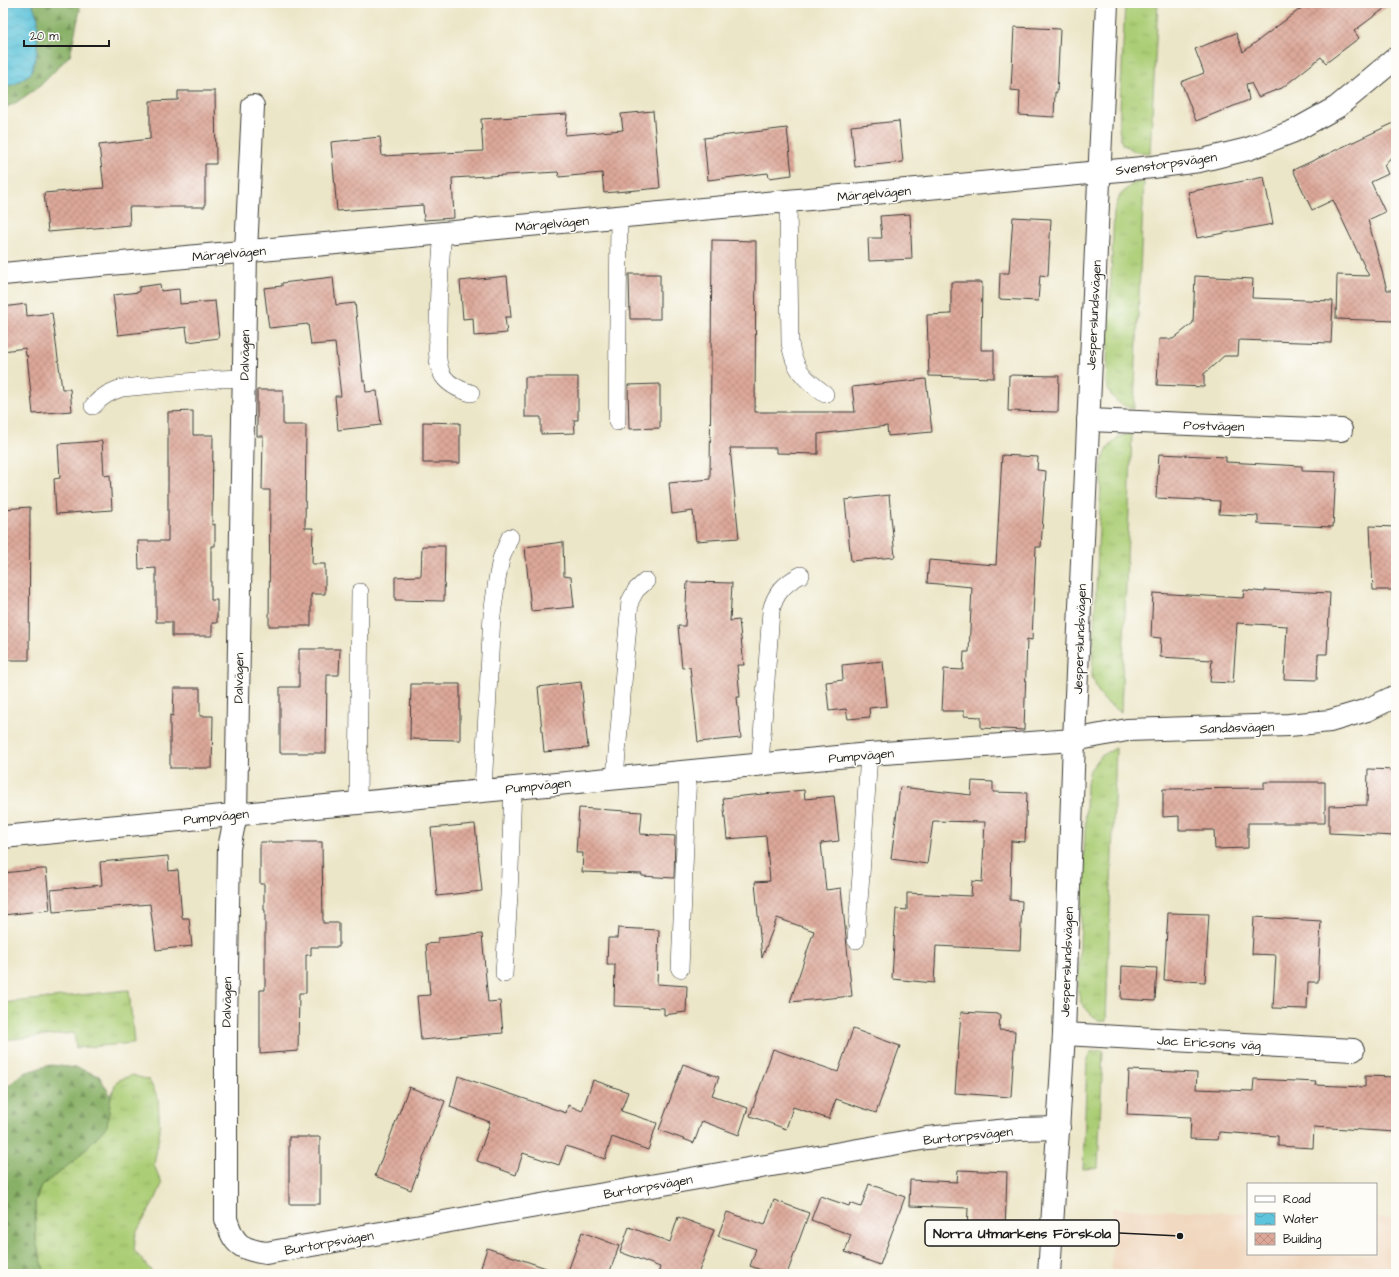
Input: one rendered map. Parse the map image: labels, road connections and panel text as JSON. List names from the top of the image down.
{
  "streets": {
    "street": [
      "Svenstorpsvägen",
      "Märgelvägen",
      "Jesperslundsvägen",
      "Dalvägen",
      "Postvägen",
      "Sandåsvägen",
      "Pumpvägen",
      "Jac Ericsons väg",
      "Burtorpsvägen"
    ]
  },
  "crossings": [
    ["Svenstorpsvägen", "Märgelvägen"],
    ["Svenstorpsvägen", "Jesperslundsvägen"],
    ["Märgelvägen", "Jesperslundsvägen"],
    ["Märgelvägen", "Dalvägen"],
    ["Jesperslundsvägen", "Postvägen"],
    ["Jesperslundsvägen", "Sandåsvägen"],
    ["Jesperslundsvägen", "Pumpvägen"],
    ["Jesperslundsvägen", "Jac Ericsons väg"],
    ["Jesperslundsvägen", "Burtorpsvägen"],
    ["Dalvägen", "Pumpvägen"],
    ["Dalvägen", "Burtorpsvägen"],
    ["Sandåsvägen", "Pumpvägen"]
  ],
  "places": ["Norra Utmarkens Förskola"],
  "legend": ["Road", "Water", "Building"],
  "scale_bar": "20 m"
}
